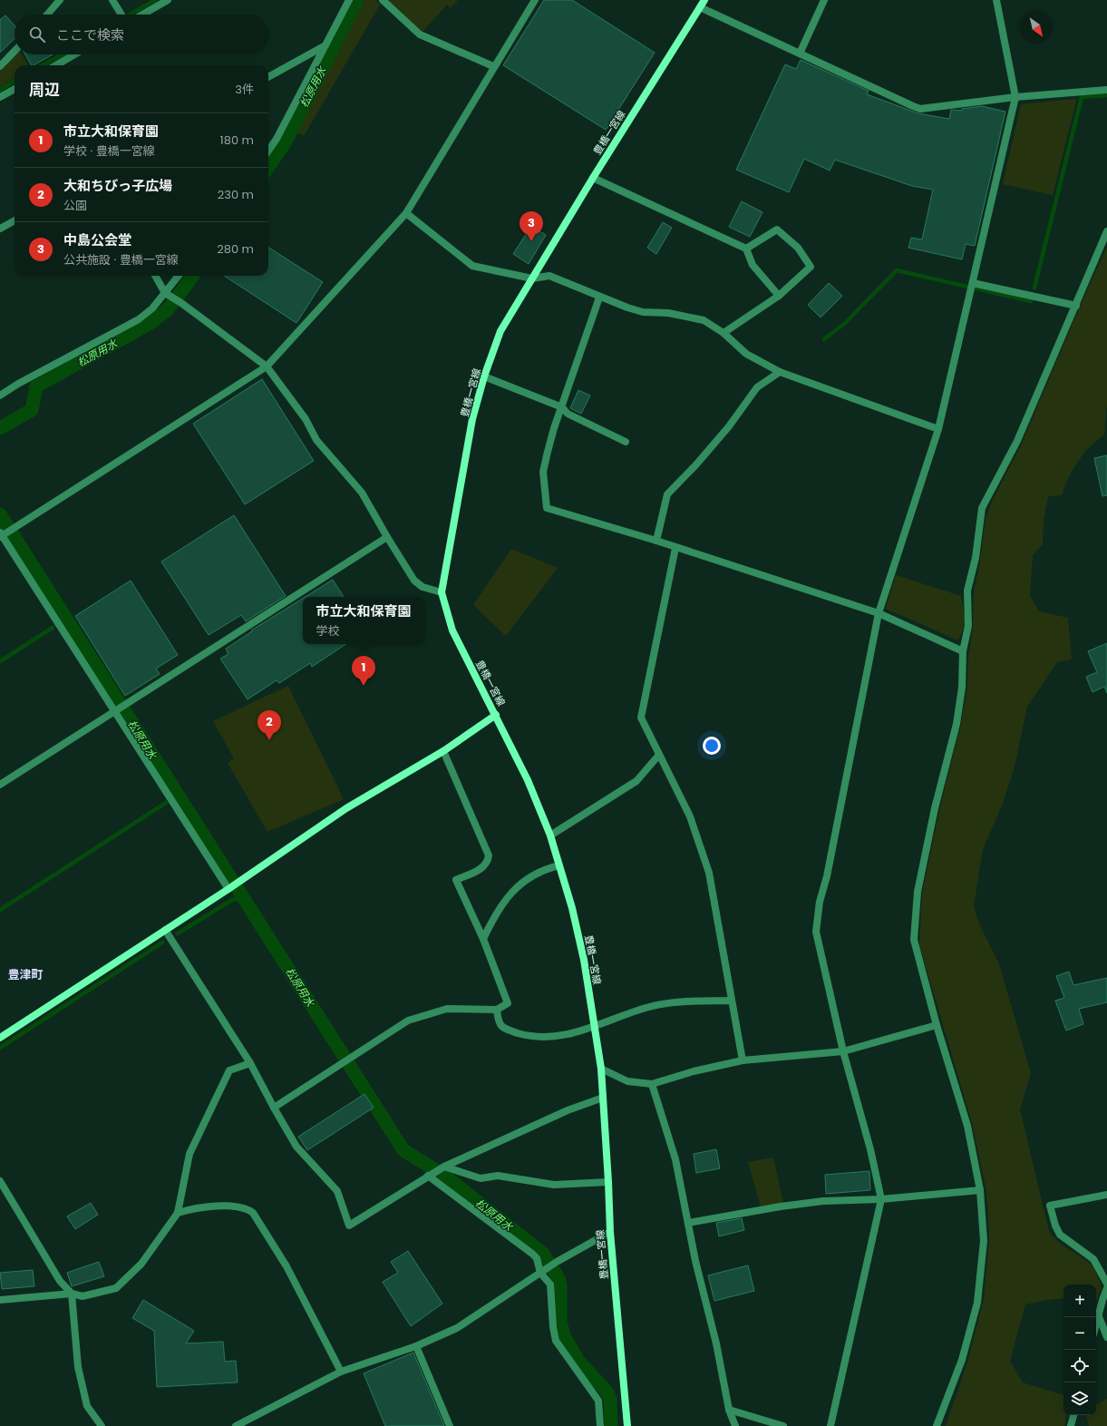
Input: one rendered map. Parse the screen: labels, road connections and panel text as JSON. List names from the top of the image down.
{
  "streets": {
    "main road": ["豊橋一宮線"]
  },
  "districts": ["豊津町"],
  "water": ["松原用水"],
  "north": "bottom right",
  "page": {
    "search": "ここで検索",
    "heading": ["周辺", "3件"],
    "list": [
      {
        "mark": "1",
        "name": "市立大和保育園",
        "note": "学校 · 豊橋一宮線",
        "value": "180 m"
      },
      {
        "mark": "2",
        "name": "大和ちびっ子広場",
        "note": "公園",
        "value": "230 m"
      },
      {
        "mark": "3",
        "name": "中島公会堂",
        "note": "公共施設 · 豊橋一宮線",
        "value": "280 m"
      }
    ],
    "pins": ["3", "1", "2"],
    "popup": ["市立大和保育園", "学校"],
    "map_buttons": ["+", "−"]
  }
}
